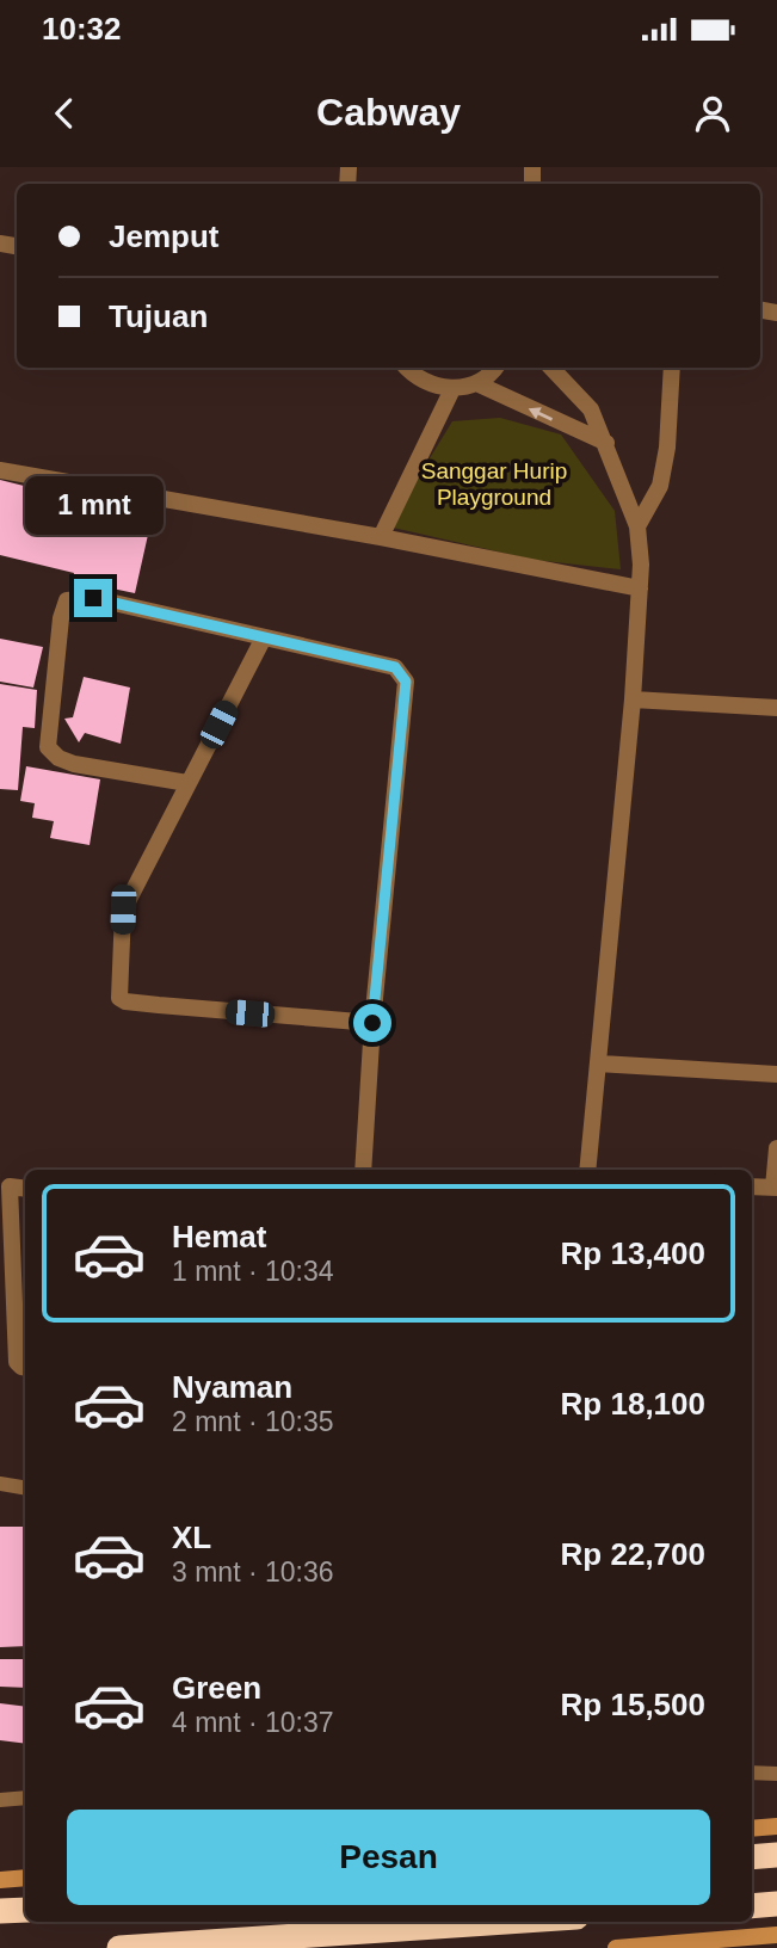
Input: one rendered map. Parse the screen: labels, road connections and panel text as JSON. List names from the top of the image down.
{
  "parks": ["Sanggar Hurip Playground"],
  "page": {
    "status": "10:32",
    "header": "Cabway",
    "banner": ["Jemput", "Tujuan"],
    "bubble": "1 mnt",
    "list": [
      {
        "name": "Hemat",
        "note": "1 mnt · 10:34",
        "value": "Rp 13,400"
      },
      {
        "name": "Nyaman",
        "note": "2 mnt · 10:35",
        "value": "Rp 18,100"
      },
      {
        "name": "XL",
        "note": "3 mnt · 10:36",
        "value": "Rp 22,700"
      },
      {
        "name": "Green",
        "note": "4 mnt · 10:37",
        "value": "Rp 15,500"
      }
    ],
    "buttons": "Pesan"
  }
}
